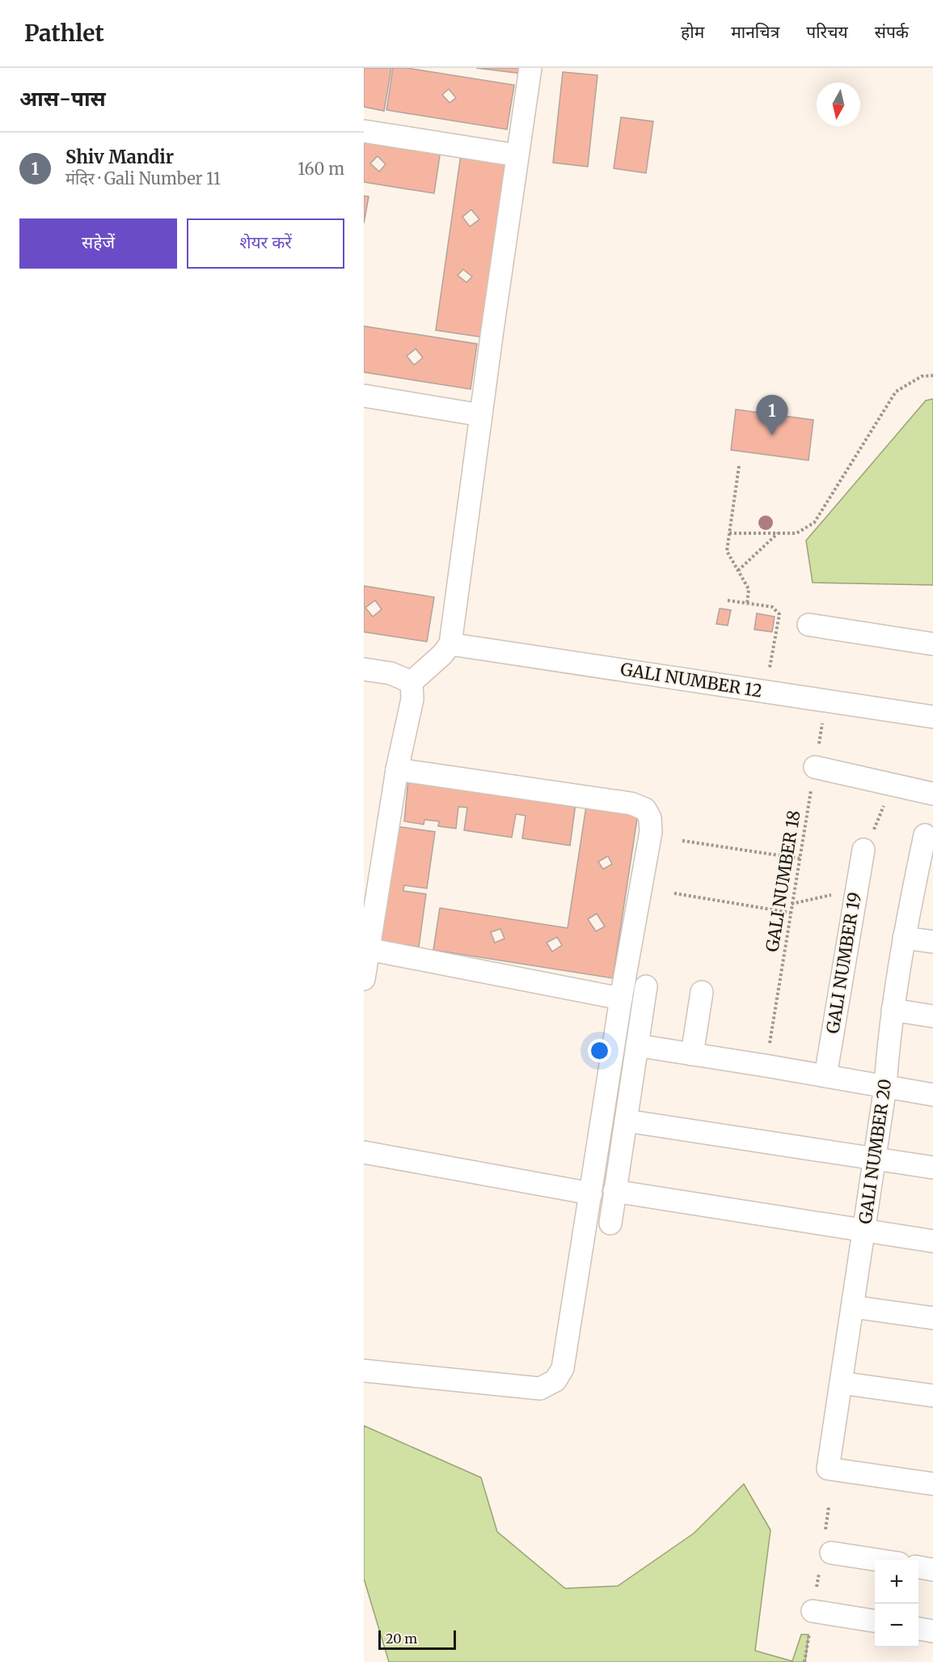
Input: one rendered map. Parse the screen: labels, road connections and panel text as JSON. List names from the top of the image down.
{
  "streets": {
    "street": ["GALI NUMBER 12", "GALI NUMBER 19", "GALI NUMBER 20"],
    "path": ["GALI NUMBER 18"]
  },
  "crossings": [
    ["GALI NUMBER 12", "GALI NUMBER 18"]
  ],
  "scale_bar": "20 m",
  "north": "bottom",
  "page": {
    "header": "Pathlet",
    "nav": [
      "होम",
      "मानचित्र",
      "परिचय",
      "संपर्क"
    ],
    "heading": "आस-पास",
    "list": [
      {
        "mark": "1",
        "name": "Shiv Mandir",
        "note": "मंदिर · Gali Number 11",
        "value": "160 m"
      }
    ],
    "buttons": ["सहेजें", "शेयर करें"],
    "pins": "1",
    "map_buttons": ["+", "−"],
    "scale": "20 m"
  }
}
